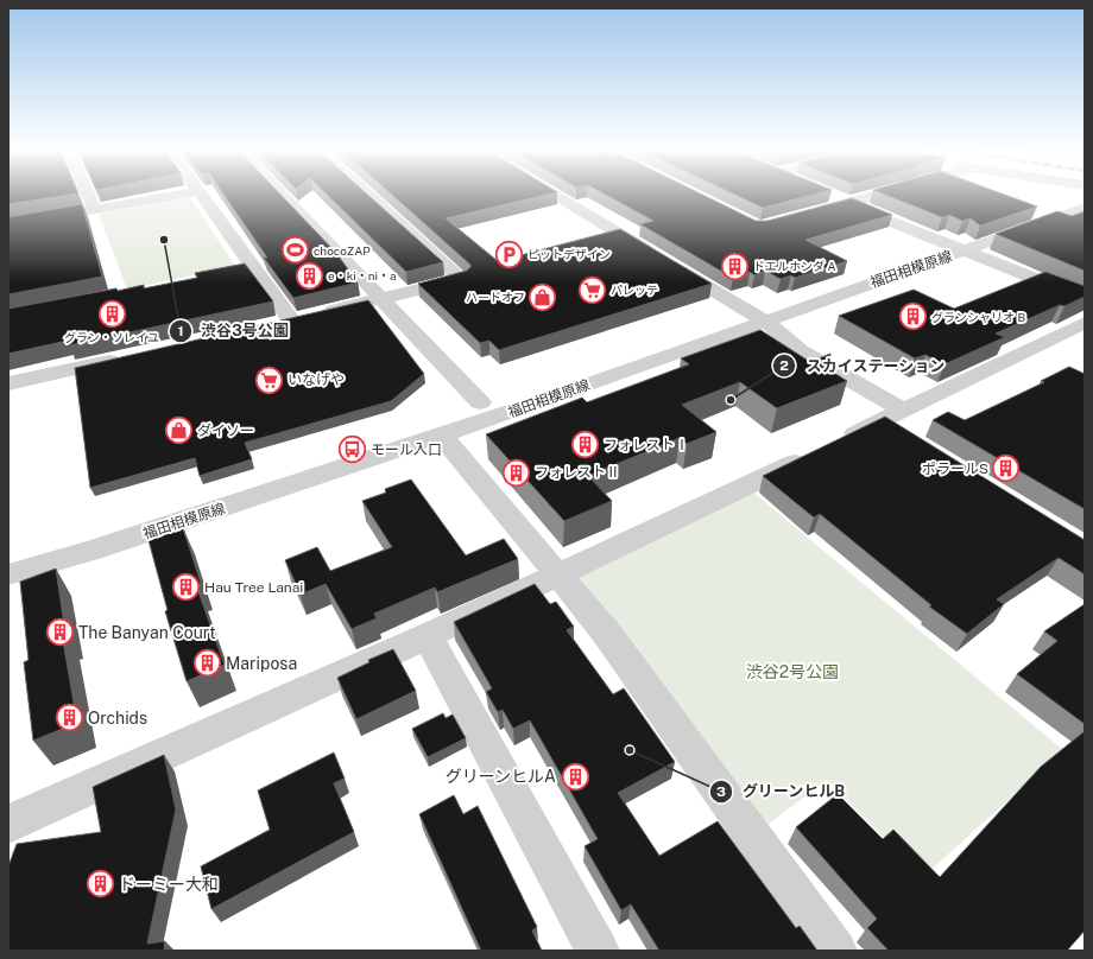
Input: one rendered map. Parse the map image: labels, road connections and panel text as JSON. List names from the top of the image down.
{
  "streets": {
    "street": ["福田相模原線"]
  },
  "parks": ["渋谷2号公園"],
  "places": {
    "other": ["渋谷3号公園", "スカイステーション", "グリーンヒルB"],
    "sports": ["chocoZAP"],
    "parking": ["ピットデザイン"],
    "building": [
      "ドエルホンダ A",
      "e・ki・ni・a",
      "グラン・ソレイユ",
      "グランシャリオ B",
      "フォレストⅠ",
      "ポラールS",
      "フォレストⅡ",
      "Hau Tree Lanai",
      "The Banyan Court",
      "Mariposa",
      "Orchids",
      "グリーンヒルA",
      "ドーミー大和"
    ],
    "supermarket": ["パレッテ", "いなげや"],
    "shop": ["ハードオフ", "ダイソー"],
    "bus stop": ["モール入口"]
  }
}
